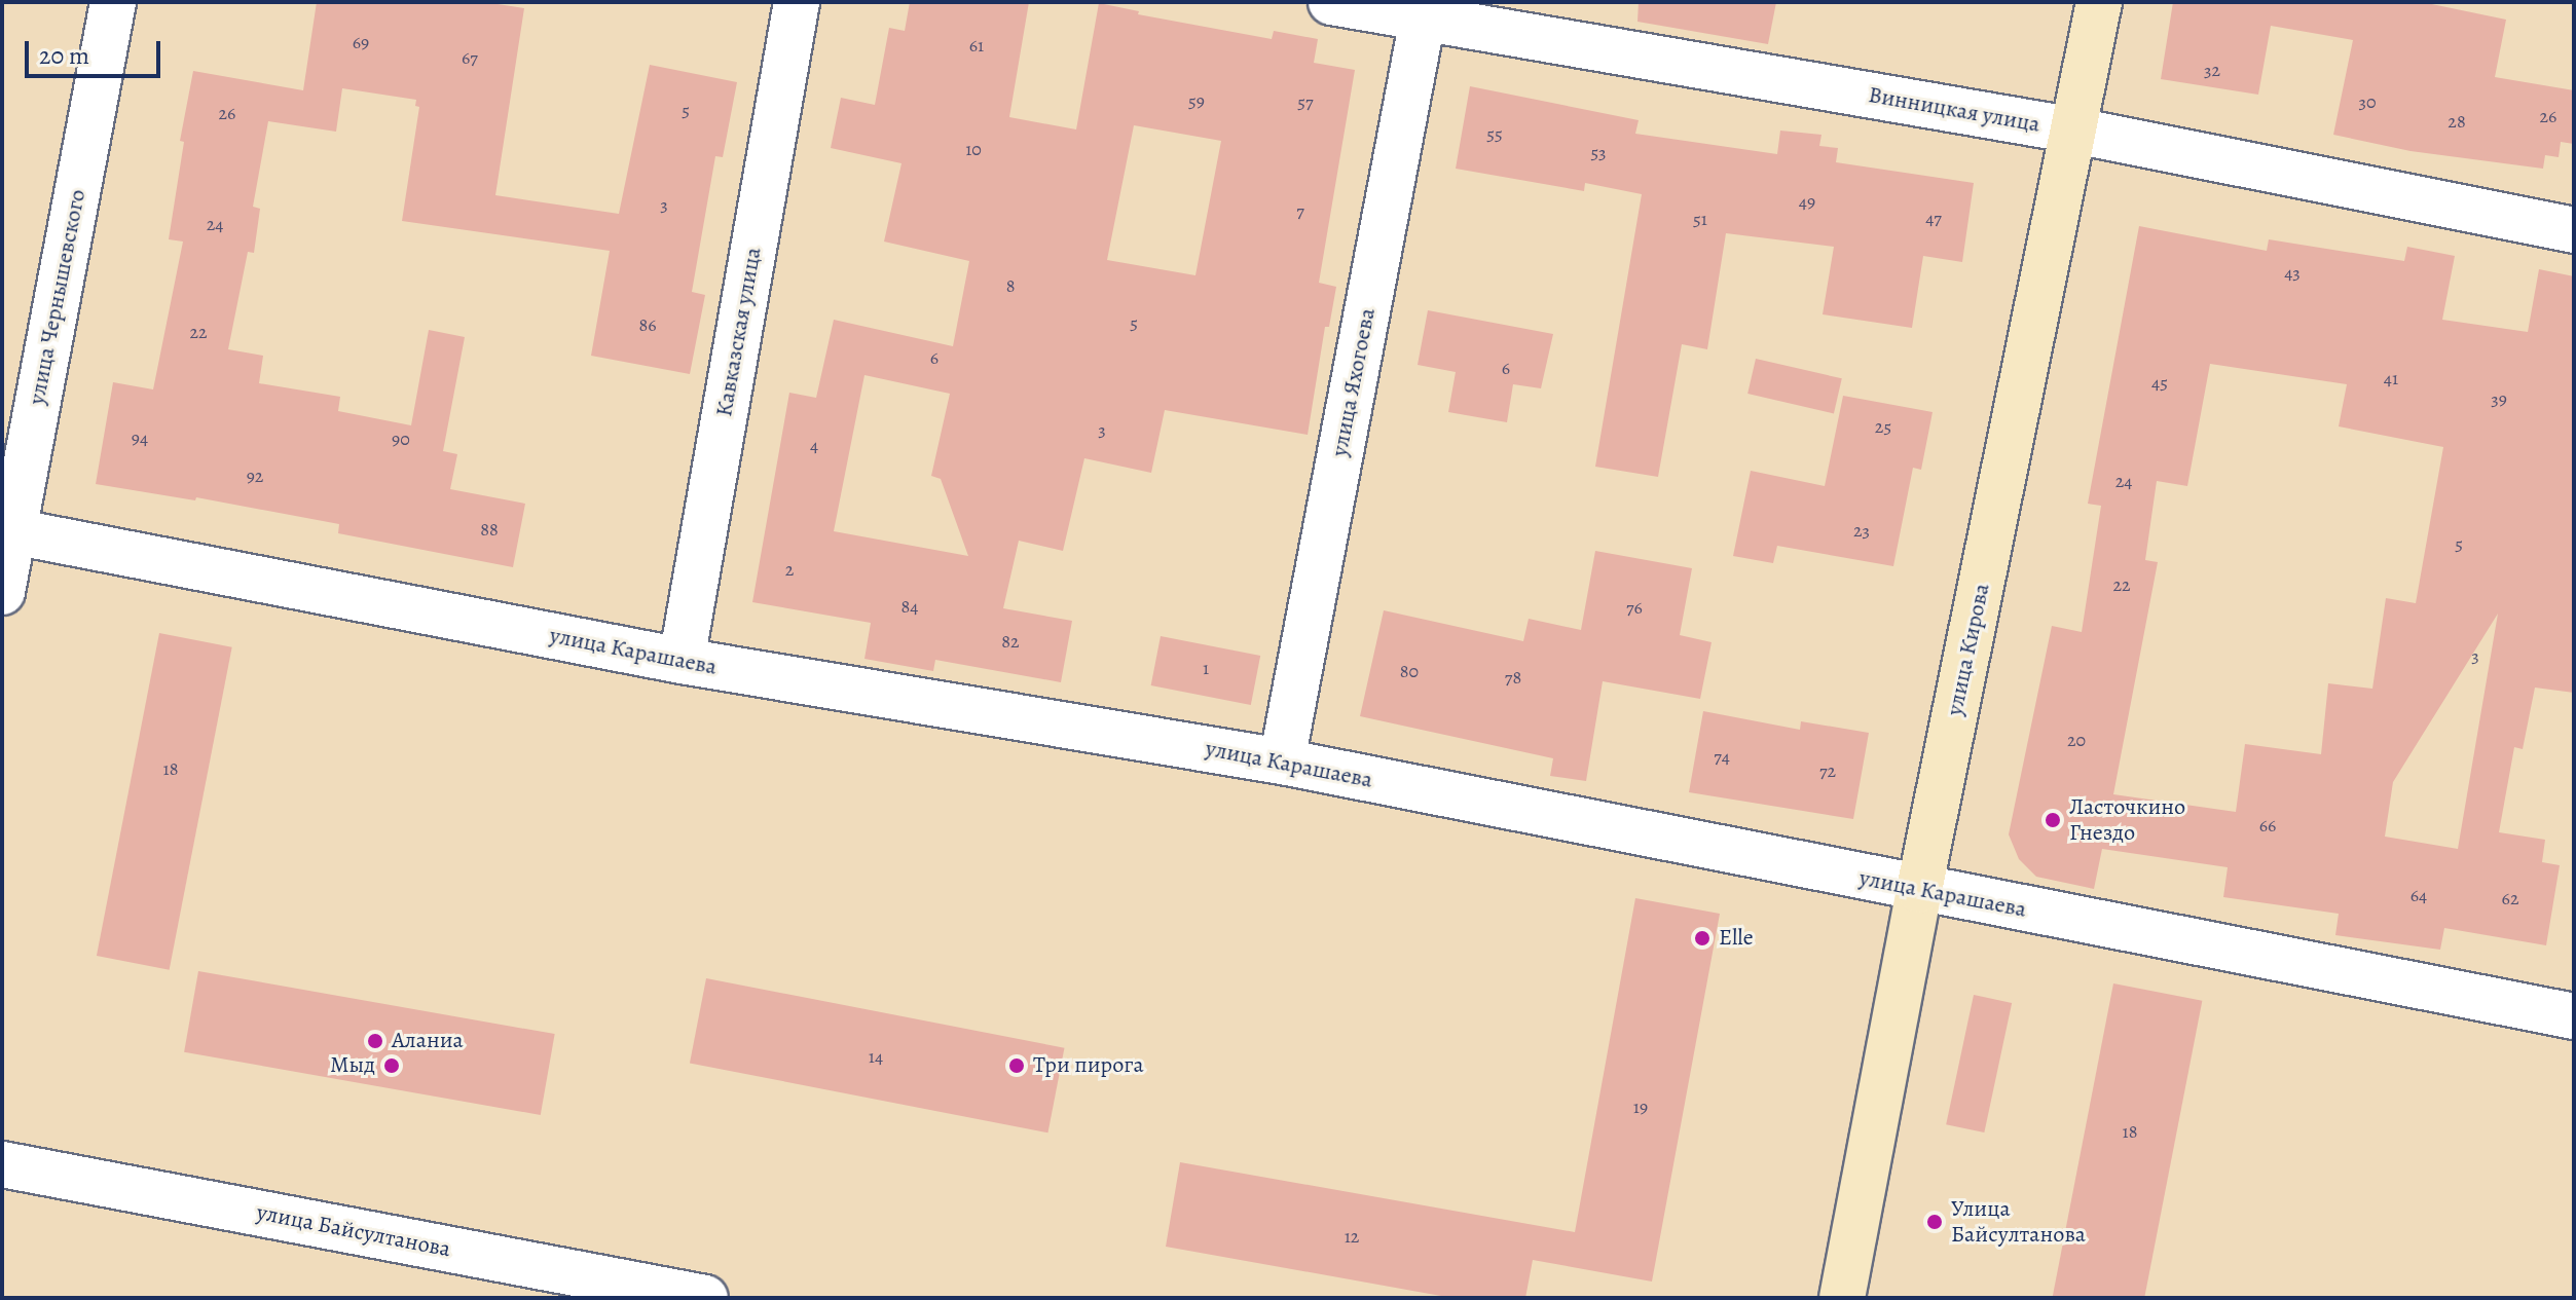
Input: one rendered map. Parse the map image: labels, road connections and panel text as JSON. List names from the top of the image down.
{
  "streets": {
    "main road": ["улица Кирова"],
    "street": [
      "Винницкая улица",
      "улица Чернышевского",
      "Кавказская улица",
      "улица Яхогоева",
      "улица Карашаева",
      "улица Байсултанова"
    ]
  },
  "crossings": [
    ["Винницкая улица", "улица Яхогоева"],
    ["Винницкая улица", "улица Кирова"],
    ["улица Чернышевского", "улица Карашаева"],
    ["Кавказская улица", "улица Карашаева"],
    ["улица Яхогоева", "улица Карашаева"],
    ["улица Кирова", "улица Карашаева"]
  ],
  "places": [
    "Ласточкино Гнездо",
    "Elle",
    "Аланиа",
    "Мыд",
    "Три пирога",
    "Улица Байсултанова"
  ],
  "house_numbers": [
    "69",
    "61",
    "67",
    "32",
    "59",
    "57",
    "30",
    "5",
    "26",
    "26",
    "28",
    "55",
    "10",
    "53",
    "49",
    "3",
    "7",
    "47",
    "51",
    "24",
    "43",
    "8",
    "5",
    "86",
    "22",
    "6",
    "6",
    "41",
    "45",
    "39",
    "25",
    "3",
    "94",
    "90",
    "4",
    "92",
    "24",
    "88",
    "23",
    "5",
    "2",
    "22",
    "84",
    "76",
    "82",
    "3",
    "1",
    "80",
    "78",
    "20",
    "74",
    "18",
    "72",
    "66",
    "64",
    "62",
    "14",
    "19",
    "18",
    "12"
  ],
  "scale_bar": "20 m"
}
